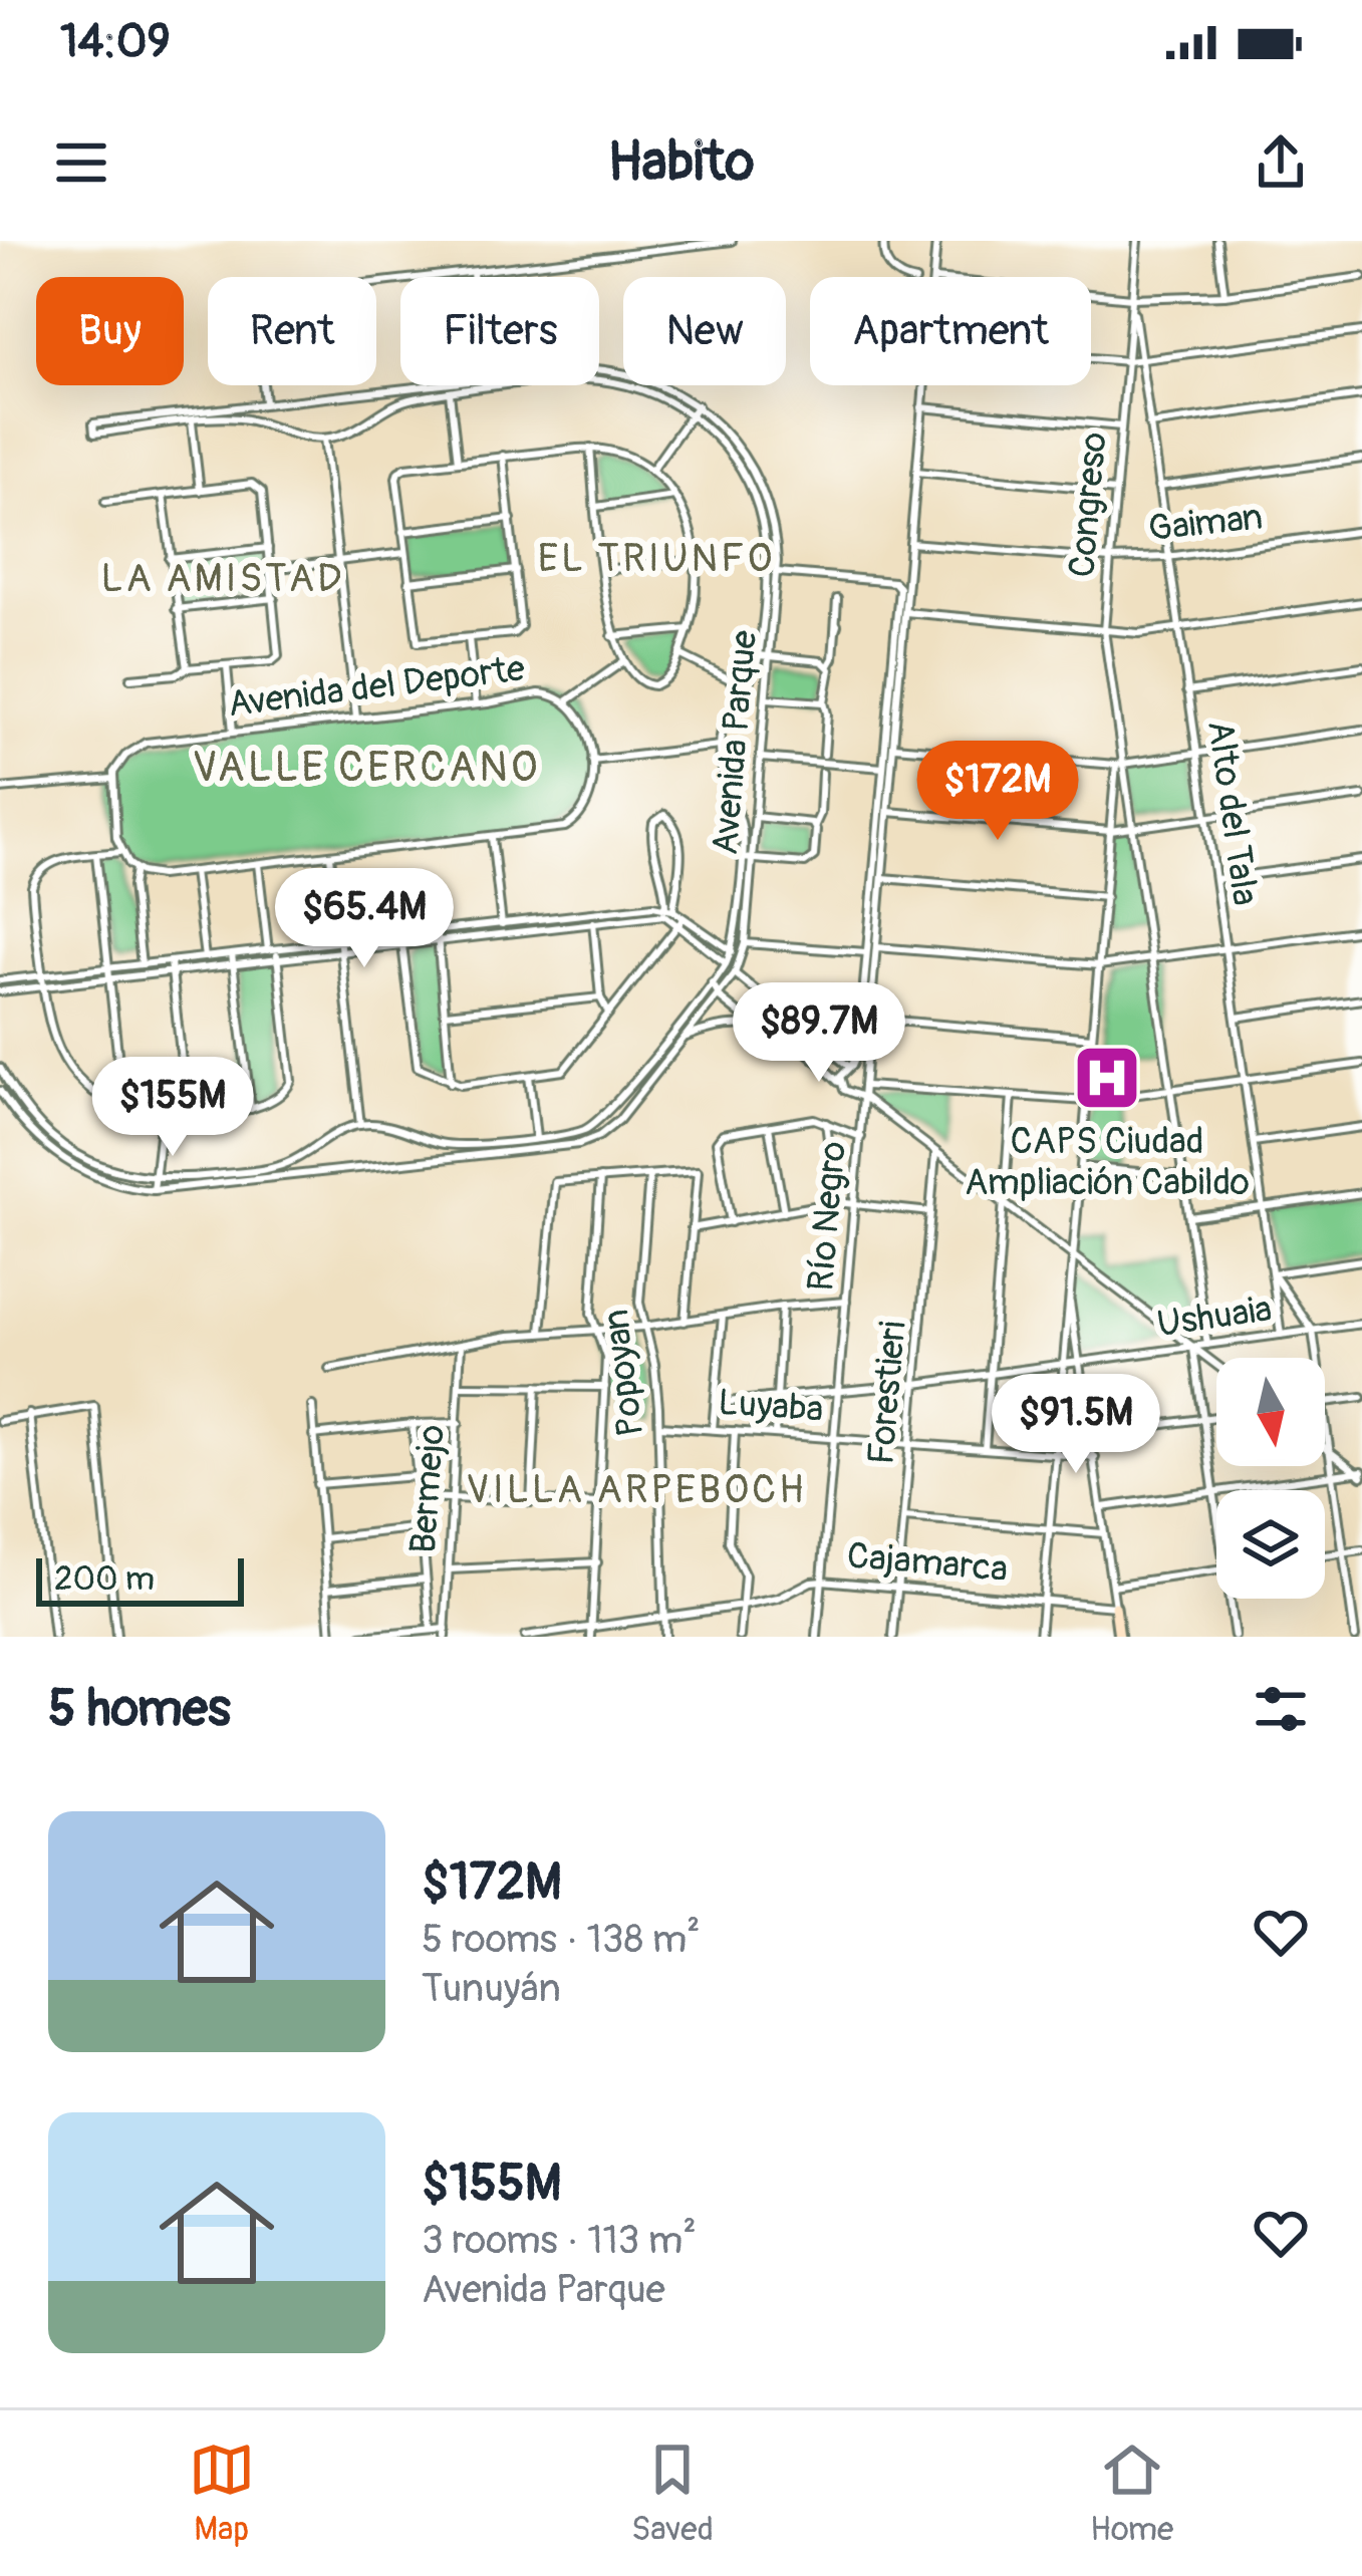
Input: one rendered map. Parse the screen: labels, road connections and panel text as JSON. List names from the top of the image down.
{
  "streets": {
    "street": [
      "Congreso",
      "Gaiman",
      "Avenida del Deporte",
      "Avenida Parque",
      "Alto del Tala",
      "Río Negro",
      "Ushuaia",
      "Popoyan",
      "Forestieri",
      "Luyaba",
      "Bermejo",
      "Cajamarca"
    ]
  },
  "crossings": [
    ["Congreso", "Gaiman"],
    ["Congreso", "Alto del Tala"],
    ["Gaiman", "Alto del Tala"],
    ["Gaiman", "Río Negro"],
    ["Alto del Tala", "Ushuaia"],
    ["Río Negro", "Ushuaia"],
    ["Río Negro", "Luyaba"],
    ["Río Negro", "Cajamarca"],
    ["Ushuaia", "Forestieri"],
    ["Popoyan", "Luyaba"],
    ["Popoyan", "Cajamarca"],
    ["Forestieri", "Luyaba"],
    ["Forestieri", "Cajamarca"]
  ],
  "districts": [
    "EL TRIUNFO",
    "LA AMISTAD",
    "VALLE CERCANO",
    "VILLA ARPEBOCH"
  ],
  "places": {
    "hospital": ["CAPS Ciudad Ampliación Cabildo"]
  },
  "scale_bar": "200 m",
  "north": "bottom",
  "page": {
    "status": "14:09",
    "header": "Habito",
    "chip": [
      "Buy",
      "Rent",
      "Filters",
      "New",
      "Apartment"
    ],
    "price": [
      "$172M",
      "$65.4M",
      "$89.7M",
      "$155M",
      "$91.5M"
    ],
    "scale": "200 m",
    "heading": "5 homes",
    "list": [
      {
        "name": "$172M",
        "note": "5 rooms · 138 m² · Tunuyán"
      },
      {
        "name": "$155M",
        "note": "3 rooms · 113 m² · Avenida Parque"
      }
    ],
    "tabs": ["Map", "Saved", "Home"]
  }
}
